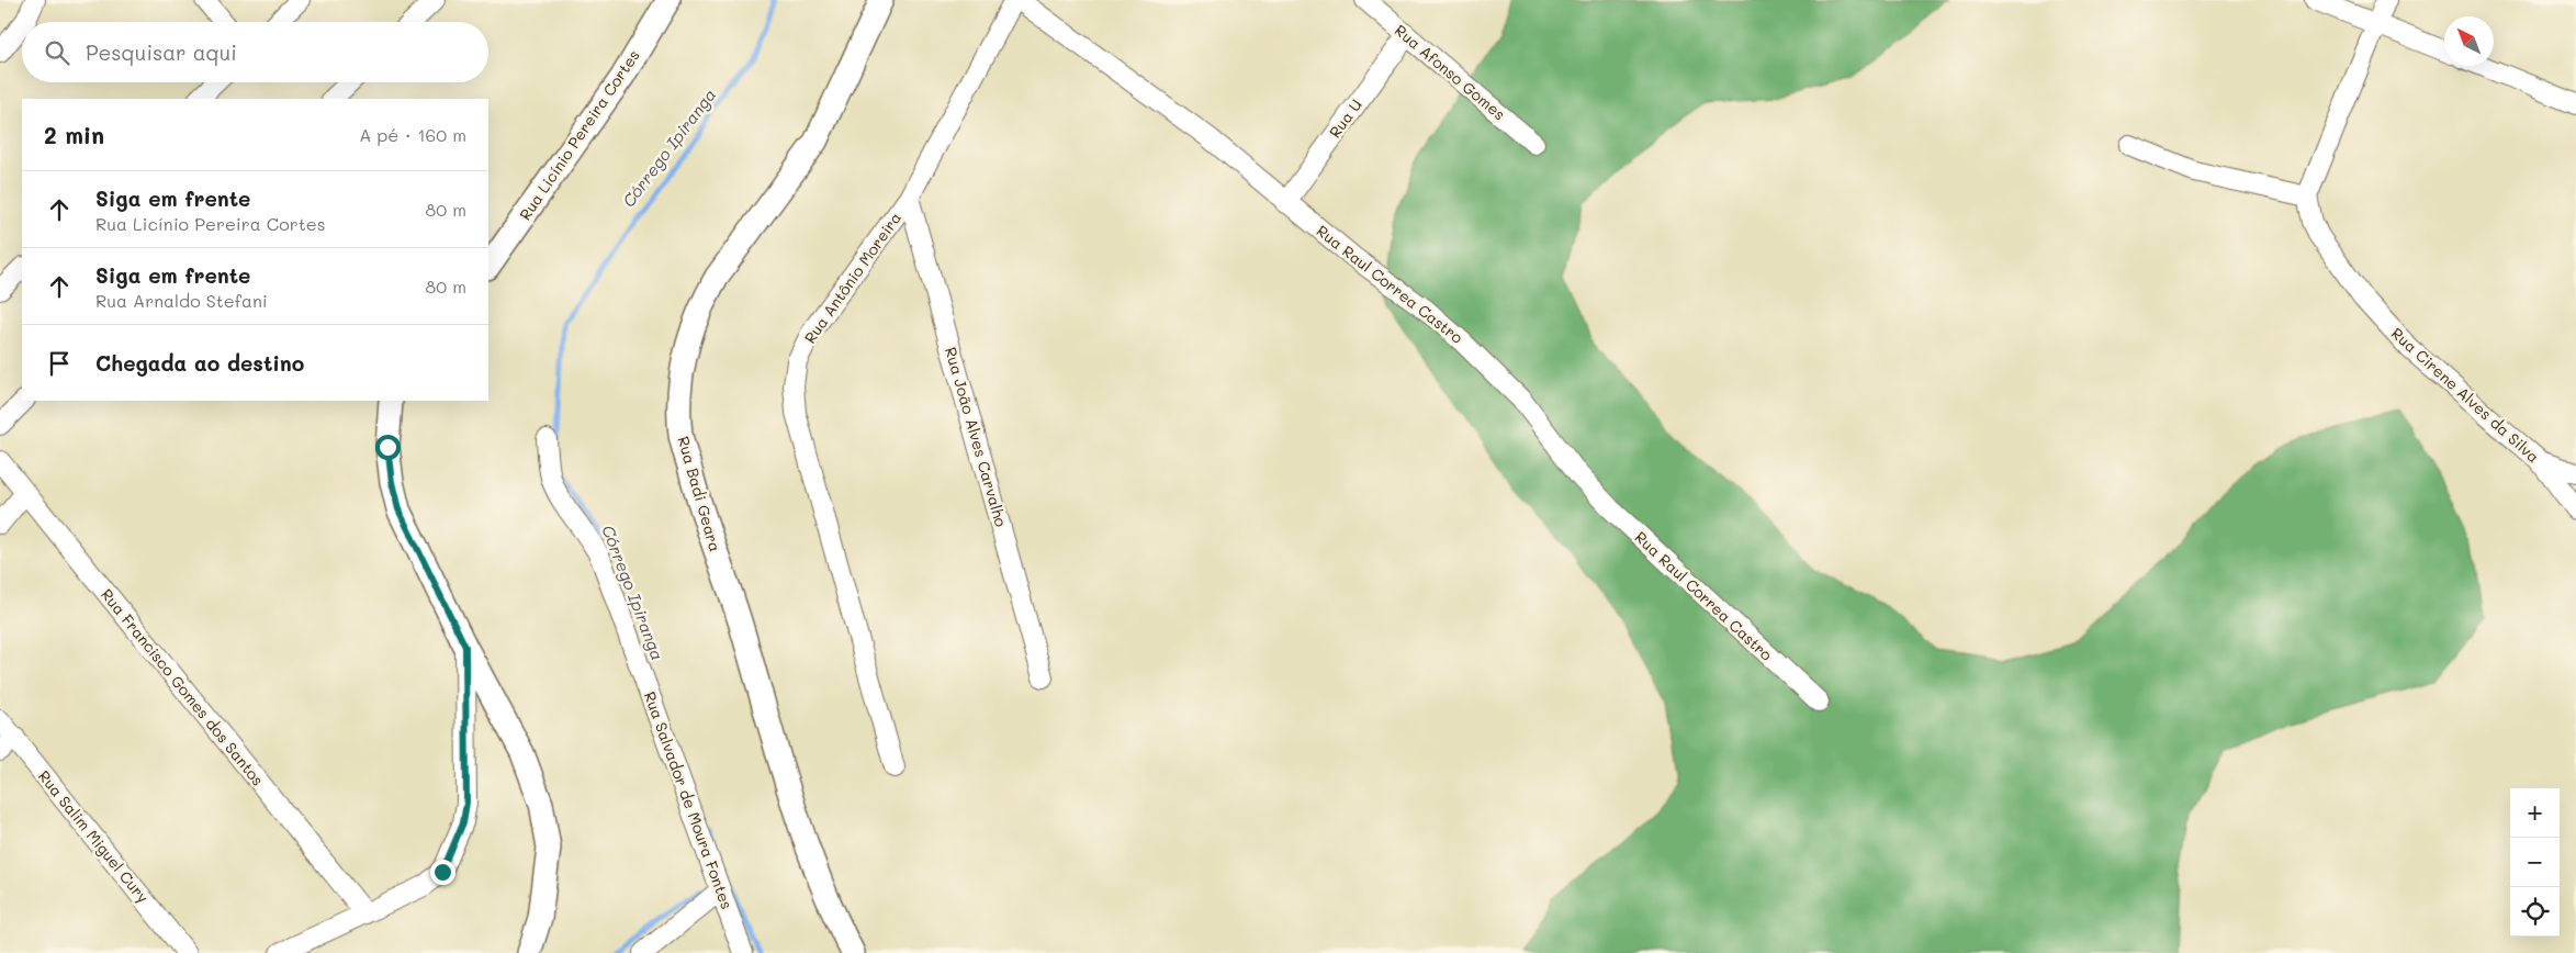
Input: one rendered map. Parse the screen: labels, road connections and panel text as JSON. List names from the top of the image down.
{
  "streets": {
    "street": [
      "Rua Afonso Gomes",
      "Rua U",
      "Rua Licínio Pereira Cortes",
      "Rua Antônio Moreira",
      "Rua Raul Correa Castro",
      "Rua Cirene Alves da Silva",
      "Rua João Alves Carvalho",
      "Rua Badi Geara",
      "Rua Francisco Gomes dos Santos",
      "Rua Salvador de Moura Fontes",
      "Rua Salim Miguel Cury"
    ]
  },
  "crossings": [
    ["Rua Afonso Gomes", "Rua U"],
    ["Rua U", "Rua Raul Correa Castro"],
    ["Rua Antônio Moreira", "Rua João Alves Carvalho"]
  ],
  "water": ["Córrego Ipiranga"],
  "north": "top left",
  "page": {
    "search": "Pesquisar aqui",
    "heading": ["2 min", "A pé · 160 m"],
    "list": [
      ["Siga em frente", "Rua Licínio Pereira Cortes", "80 m"],
      ["Siga em frente", "Rua Arnaldo Stefani", "80 m"],
      "Chegada ao destino"
    ],
    "map_buttons": ["+", "−"]
  }
}
